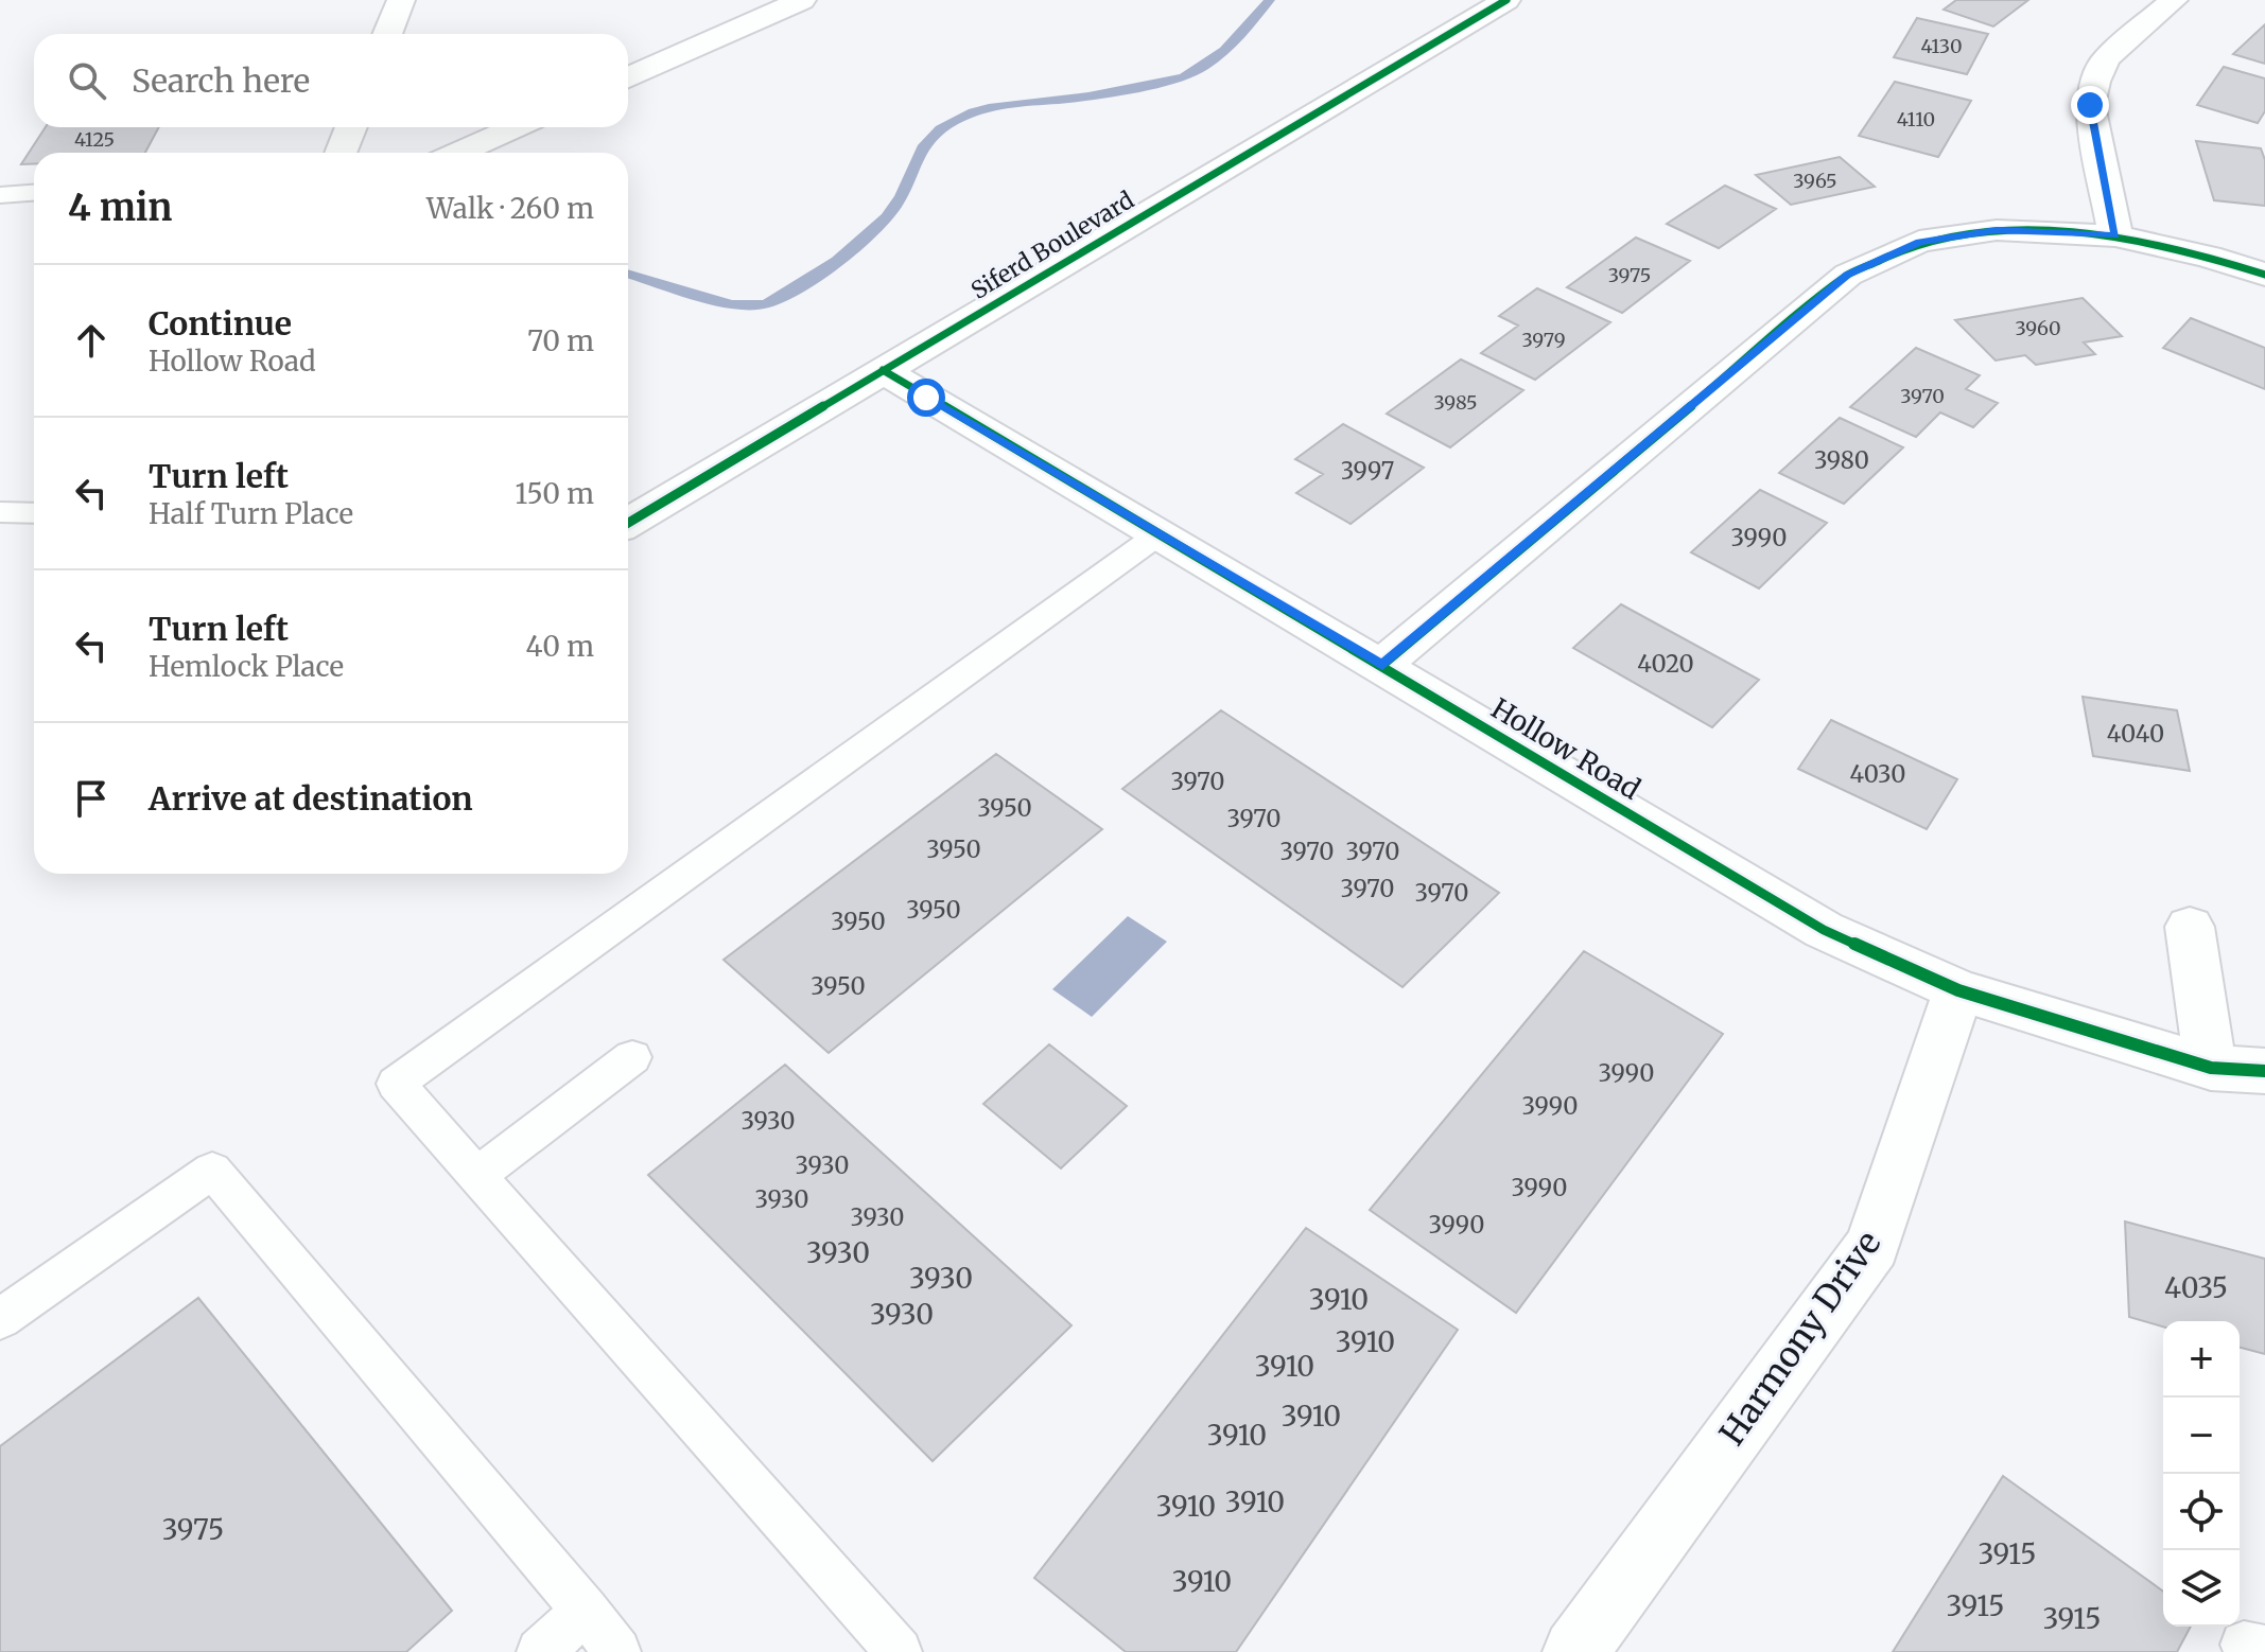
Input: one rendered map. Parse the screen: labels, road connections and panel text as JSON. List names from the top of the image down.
{
  "streets": {
    "street": ["Siferd Boulevard", "Hollow Road", "Harmony Drive"]
  },
  "crossings": [
    ["Siferd Boulevard", "Hollow Road"],
    ["Hollow Road", "Harmony Drive"]
  ],
  "house_numbers": [
    "4130",
    "4110",
    "4125",
    "3965",
    "3975",
    "3960",
    "3979",
    "3970",
    "3985",
    "3980",
    "3997",
    "3990",
    "4020",
    "4040",
    "4030",
    "3970",
    "3950",
    "3970",
    "3950",
    "3970",
    "3970",
    "3970",
    "3970",
    "3950",
    "3950",
    "3950",
    "3990",
    "3990",
    "3930",
    "3930",
    "3990",
    "3930",
    "3930",
    "3990",
    "3930",
    "3930",
    "4035",
    "3910",
    "3930",
    "3910",
    "3910",
    "3910",
    "3910",
    "3910",
    "3910",
    "3975",
    "3915",
    "3910",
    "3915",
    "3915"
  ],
  "page": {
    "search": "Search here",
    "heading": ["4 min", "Walk · 260 m"],
    "list": [
      ["Continue", "Hollow Road", "70 m"],
      ["Turn left", "Half Turn Place", "150 m"],
      ["Turn left", "Hemlock Place", "40 m"],
      "Arrive at destination"
    ],
    "map_buttons": ["+", "−"]
  }
}
